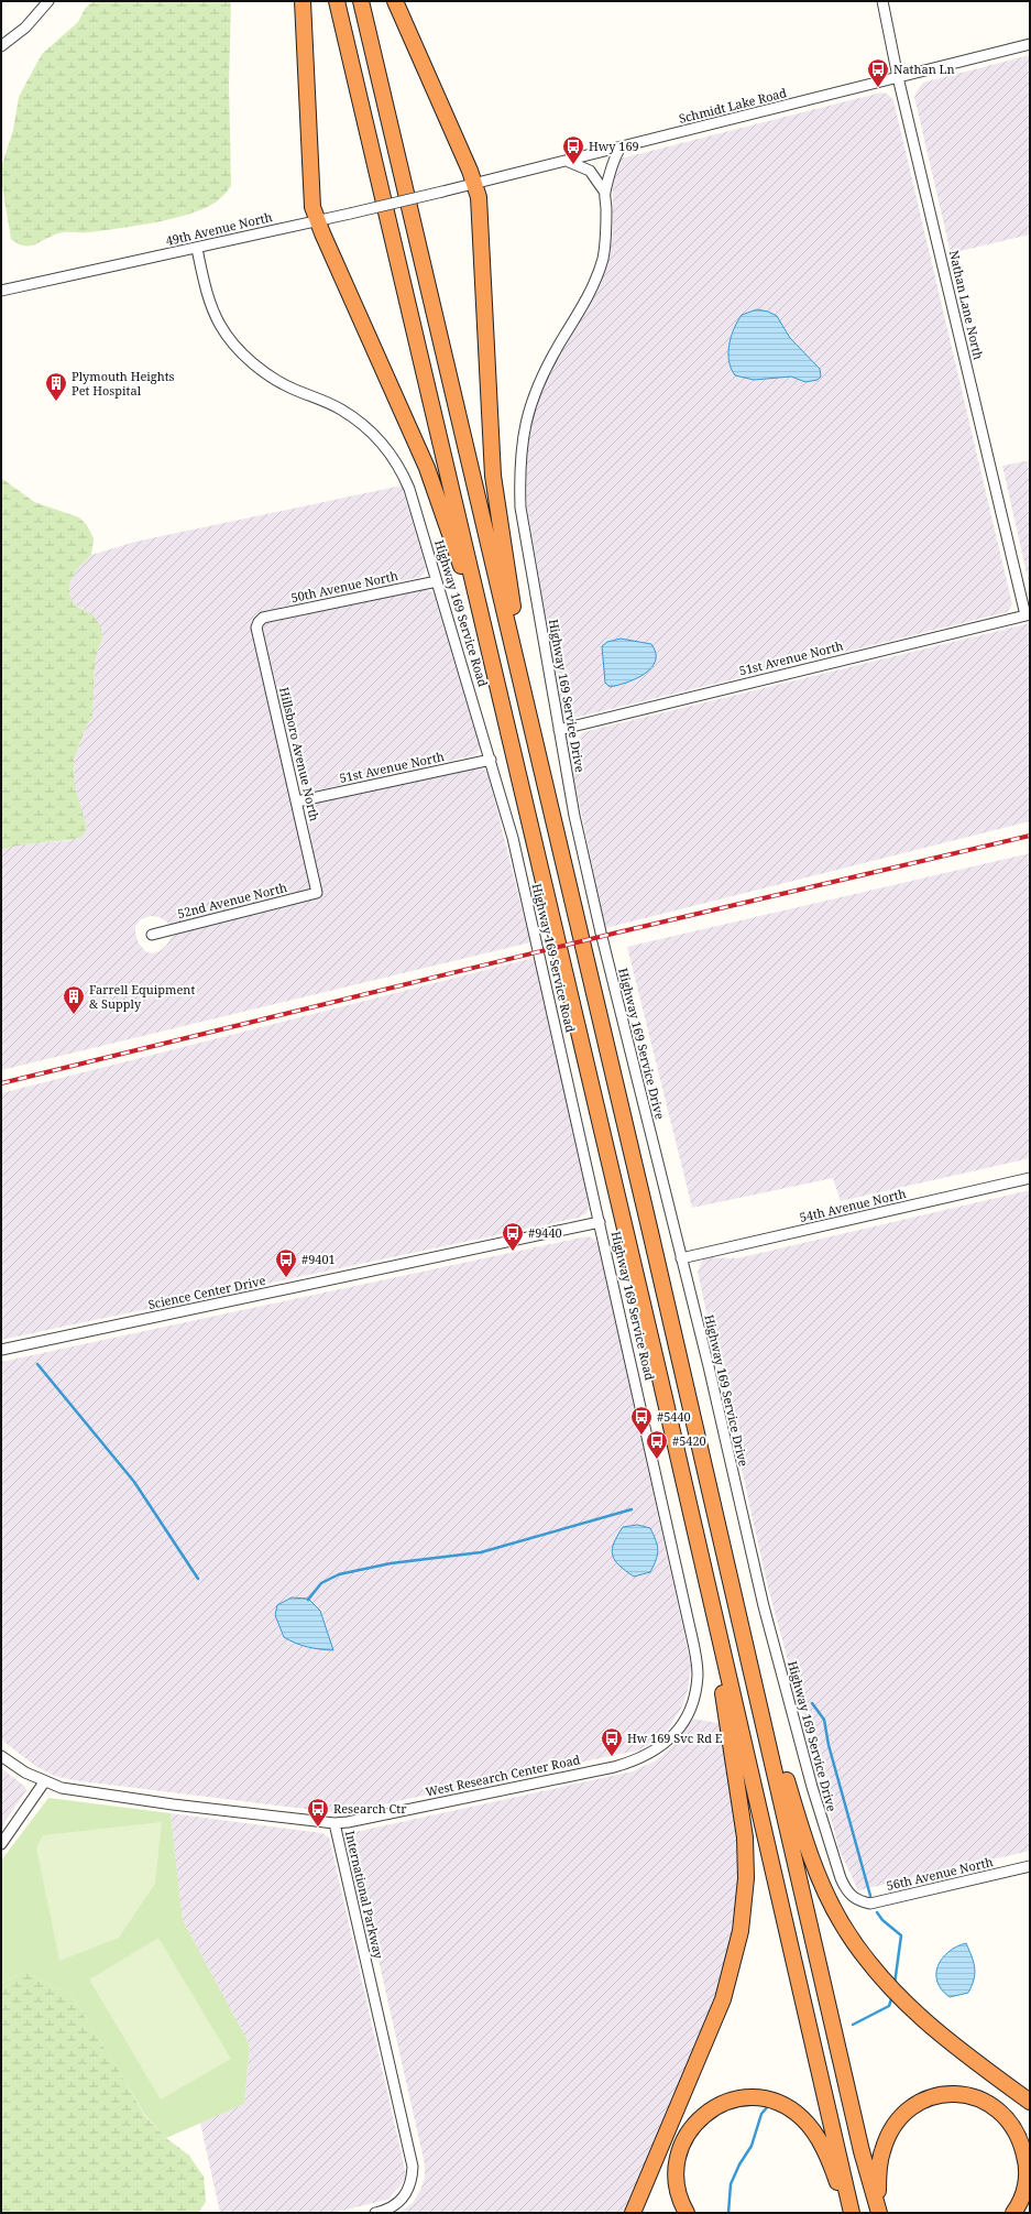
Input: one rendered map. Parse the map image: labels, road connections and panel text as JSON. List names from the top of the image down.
{
  "streets": {
    "street": [
      "Schmidt Lake Road",
      "49th Avenue North",
      "Nathan Lane North",
      "50th Avenue North",
      "Highway 169 Service Road",
      "51st Avenue North",
      "Highway 169 Service Drive",
      "Hillsboro Avenue North",
      "52nd Avenue North",
      "54th Avenue North",
      "Science Center Drive",
      "West Research Center Road",
      "56th Avenue North",
      "International Parkway"
    ]
  },
  "crossings": [
    ["Schmidt Lake Road", "49th Avenue North"],
    ["Schmidt Lake Road", "Nathan Lane North"],
    ["Schmidt Lake Road", "Highway 169 Service Drive"],
    ["49th Avenue North", "Highway 169 Service Road"],
    ["Nathan Lane North", "51st Avenue North"],
    ["50th Avenue North", "Highway 169 Service Road"],
    ["50th Avenue North", "Hillsboro Avenue North"],
    ["Highway 169 Service Road", "51st Avenue North"],
    ["Highway 169 Service Road", "Science Center Drive"],
    ["Highway 169 Service Road", "West Research Center Road"],
    ["51st Avenue North", "Highway 169 Service Drive"],
    ["51st Avenue North", "Hillsboro Avenue North"],
    ["Highway 169 Service Drive", "54th Avenue North"],
    ["Highway 169 Service Drive", "56th Avenue North"],
    ["Hillsboro Avenue North", "52nd Avenue North"],
    ["West Research Center Road", "International Parkway"]
  ],
  "places": {
    "bus stop": [
      "Nathan Ln",
      "Hwy 169",
      "#9440",
      "#9401",
      "#5440",
      "#5420",
      "Hw 169 Svc Rd E",
      "Research Ctr"
    ],
    "building": ["Plymouth Heights Pet Hospital", "Farrell Equipment & Supply"]
  }
}
